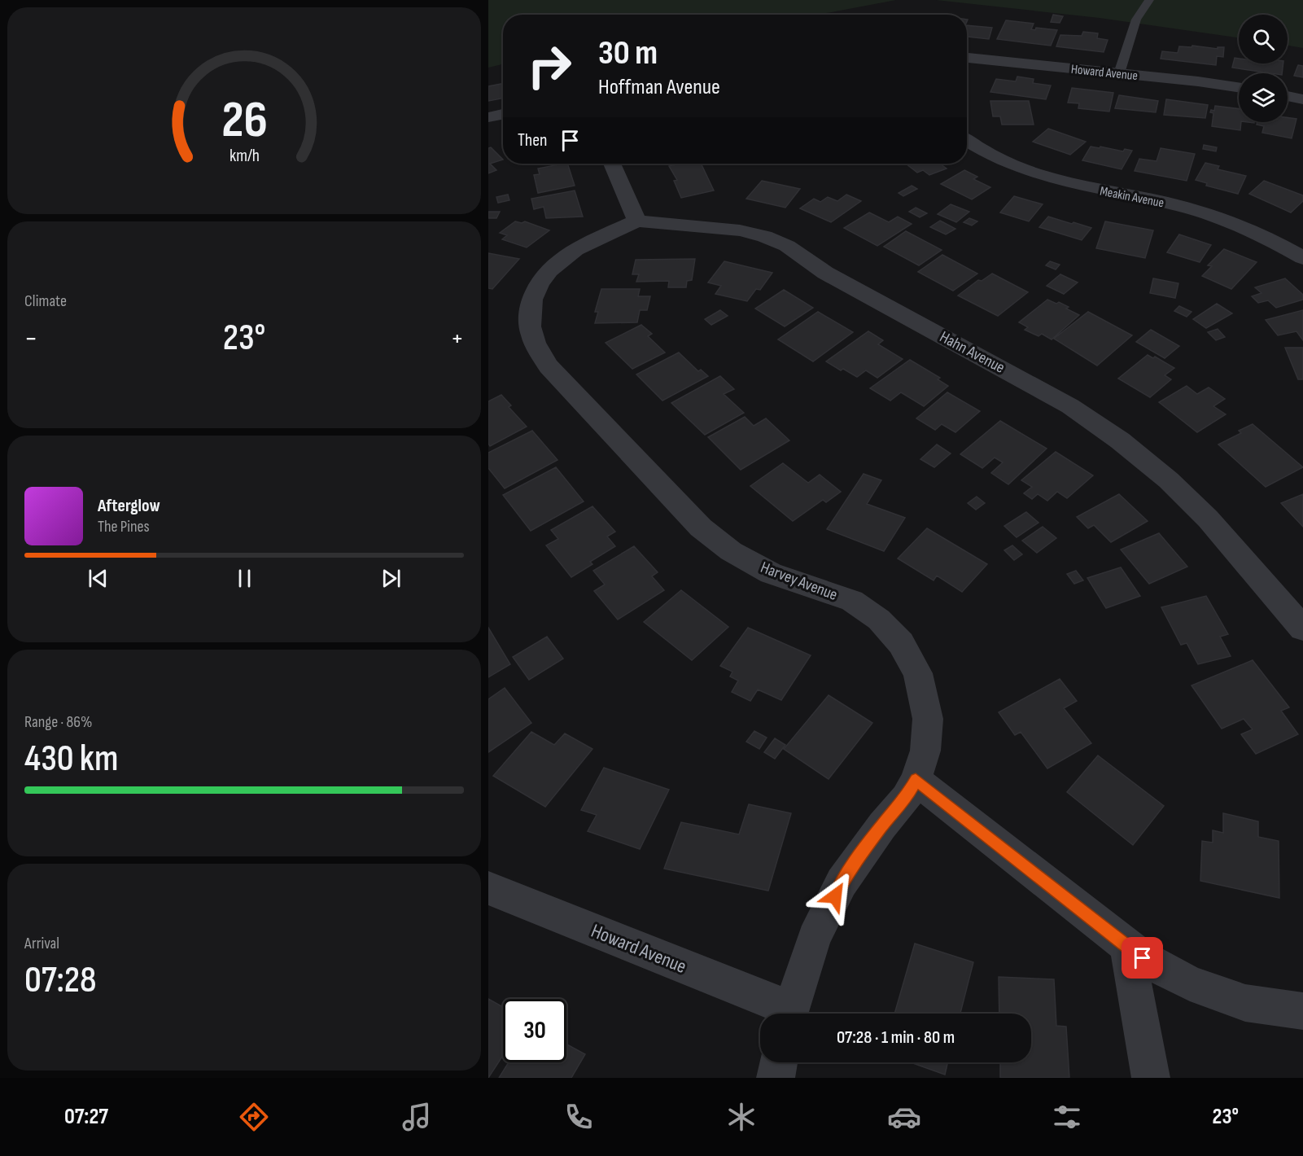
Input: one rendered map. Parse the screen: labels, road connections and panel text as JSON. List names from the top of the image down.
{
  "streets": {
    "street": [
      "Howard Avenue",
      "Meakin Avenue",
      "Hahn Avenue",
      "Harvey Avenue"
    ]
  },
  "crossings": [
    ["Hahn Avenue", "Harvey Avenue"]
  ],
  "page": {
    "turn": ["30 m", "Hoffman Avenue"],
    "then": "Then",
    "tile": [
      "Climate",
      ["Range · 86%", "430 km"],
      ["Arrival", "07:28"]
    ],
    "heat": ["−", "23°", "+"],
    "song": ["Afterglow", "The Pines"],
    "limit": "30",
    "trip": "07:28 · 1 min · 80 m",
    "tabs": ["07:27", "23°"],
    "gauge": ["26", "km/h"]
  }
}
